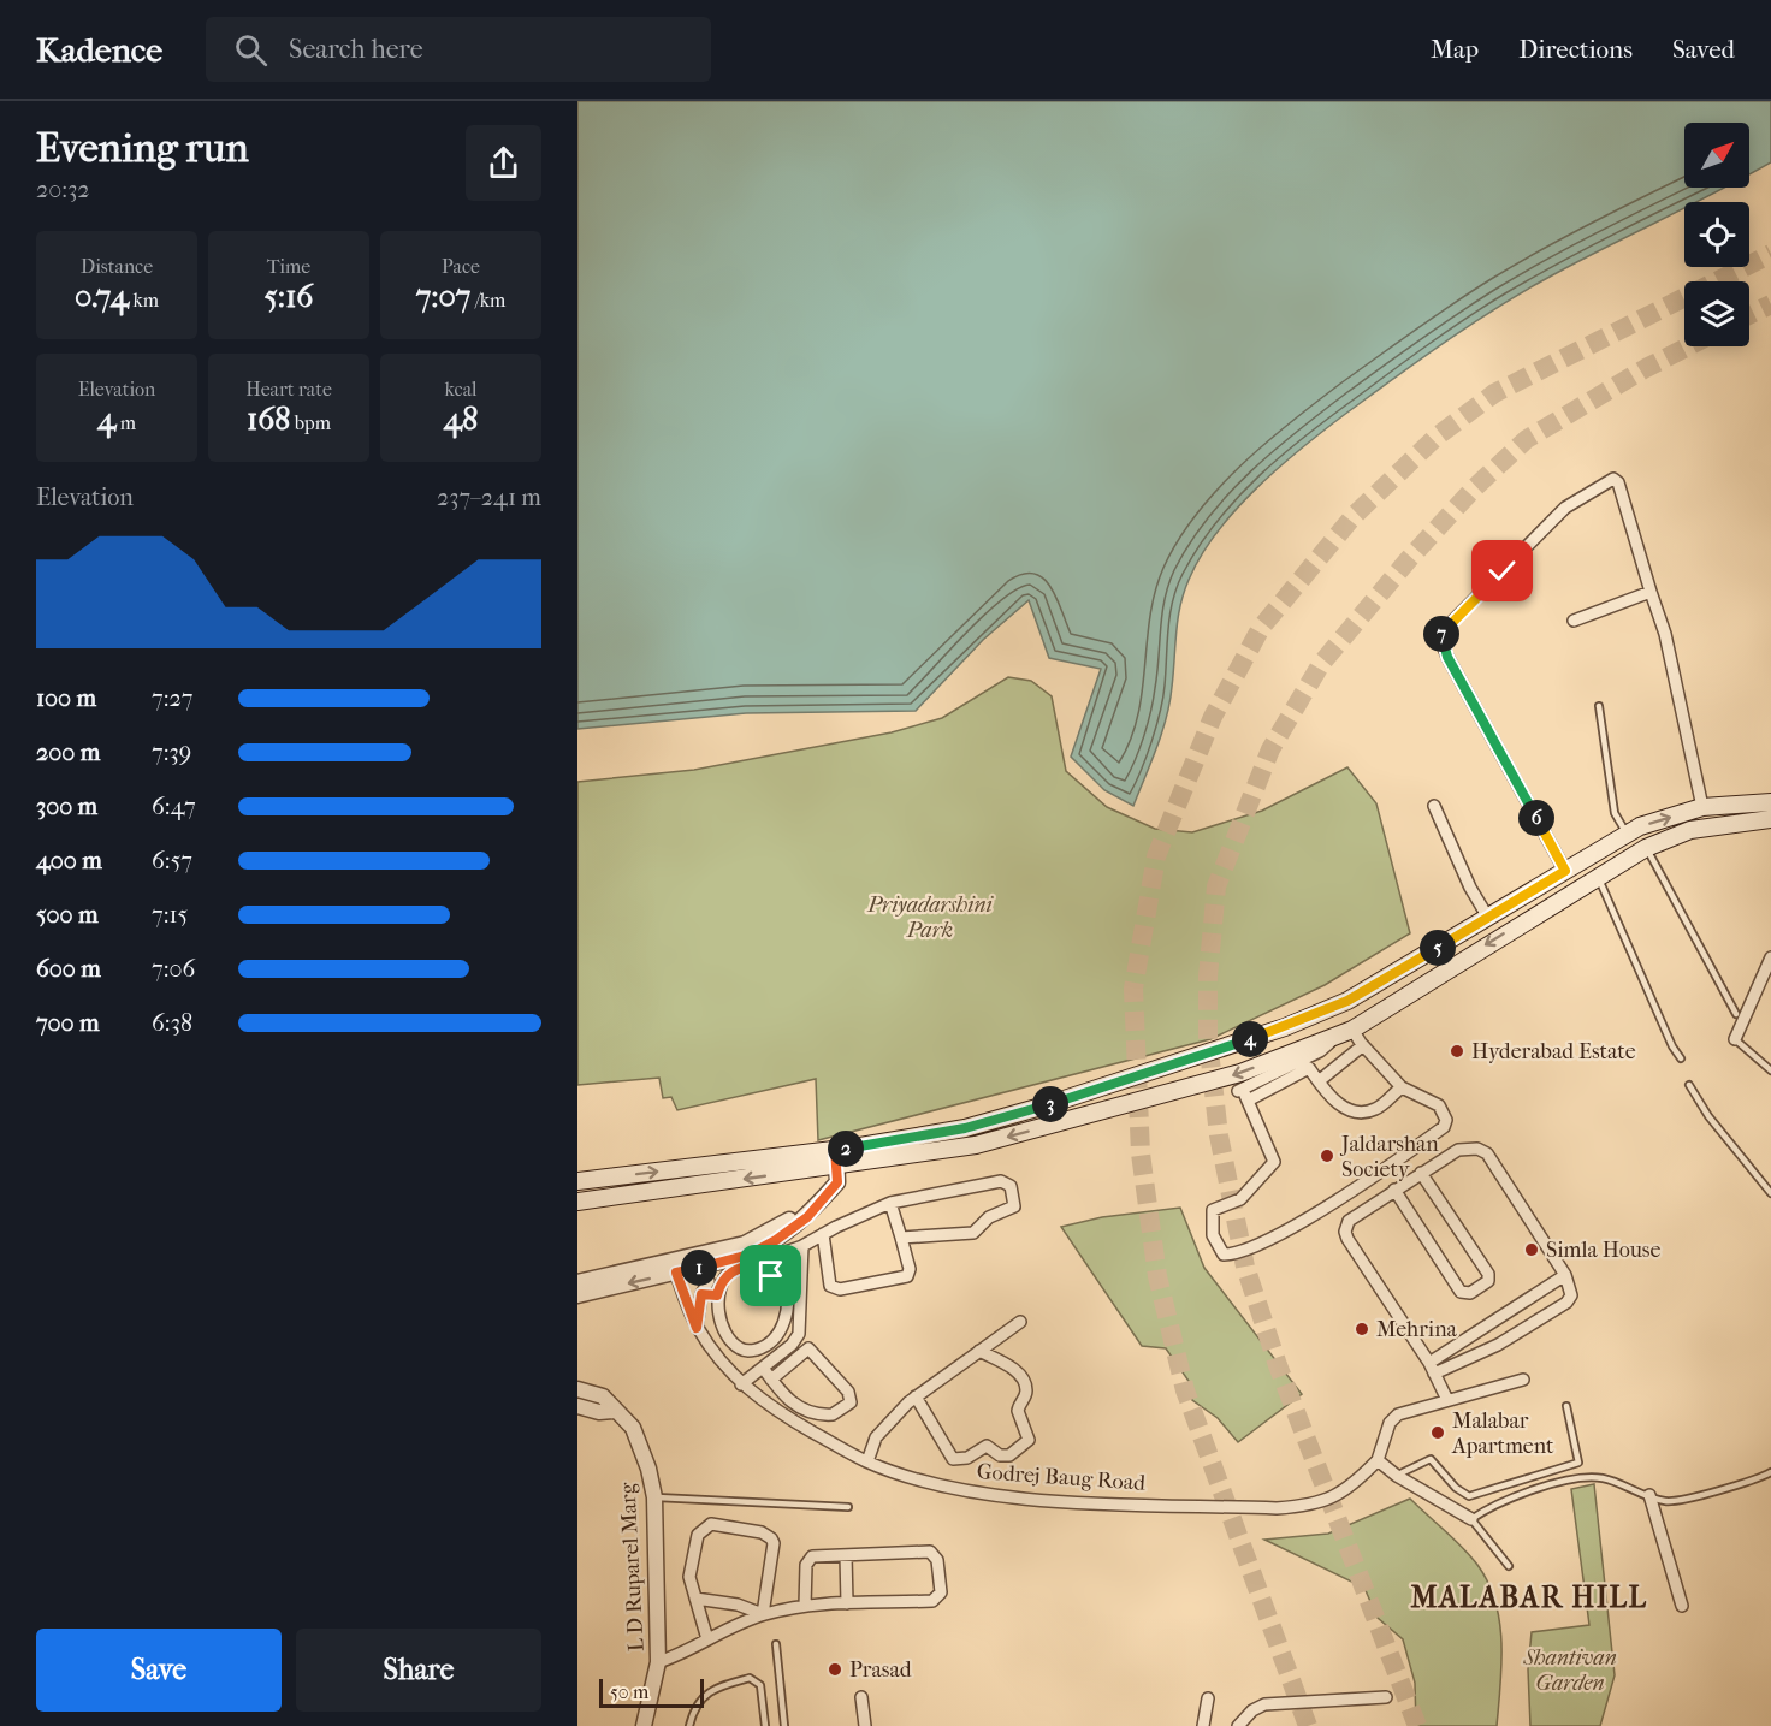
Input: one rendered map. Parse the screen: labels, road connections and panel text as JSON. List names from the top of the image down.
{
  "streets": {
    "street": ["Godrej Baug Road", "L D Ruparel Marg"]
  },
  "districts": ["MALABAR HILL"],
  "parks": ["Priyadarshini Park", "Shantivan Garden"],
  "places": [
    "Hyderabad Estate",
    "Jaldarshan Society",
    "Simla House",
    "Mehrina",
    "Malabar Apartment",
    "Prasad"
  ],
  "scale_bar": "50 m",
  "north": "top right",
  "page": {
    "header": "Kadence",
    "search": "Search here",
    "nav": ["Map", "Directions", "Saved"],
    "heading": ["Evening run", "20:32"],
    "stats": [
      ["Distance", "0.74 km"],
      ["Time", "5:16"],
      ["Pace", "7:07 /km"],
      ["Elevation", "4 m"],
      ["Heart rate", "168 bpm"],
      ["kcal", "48"]
    ],
    "chart": ["Elevation", "237–241 m"],
    "pins": [
      "7",
      "6",
      "5",
      "4",
      "3",
      "2",
      "1"
    ],
    "list": [
      {
        "name": "100 m",
        "note": "7:27"
      },
      {
        "name": "200 m",
        "note": "7:39"
      },
      {
        "name": "300 m",
        "note": "6:47"
      },
      {
        "name": "400 m",
        "note": "6:57"
      },
      {
        "name": "500 m",
        "note": "7:15"
      },
      {
        "name": "600 m",
        "note": "7:06"
      },
      {
        "name": "700 m",
        "note": "6:38"
      }
    ],
    "buttons": ["Save", "Share"],
    "scale": "50 m"
  }
}
